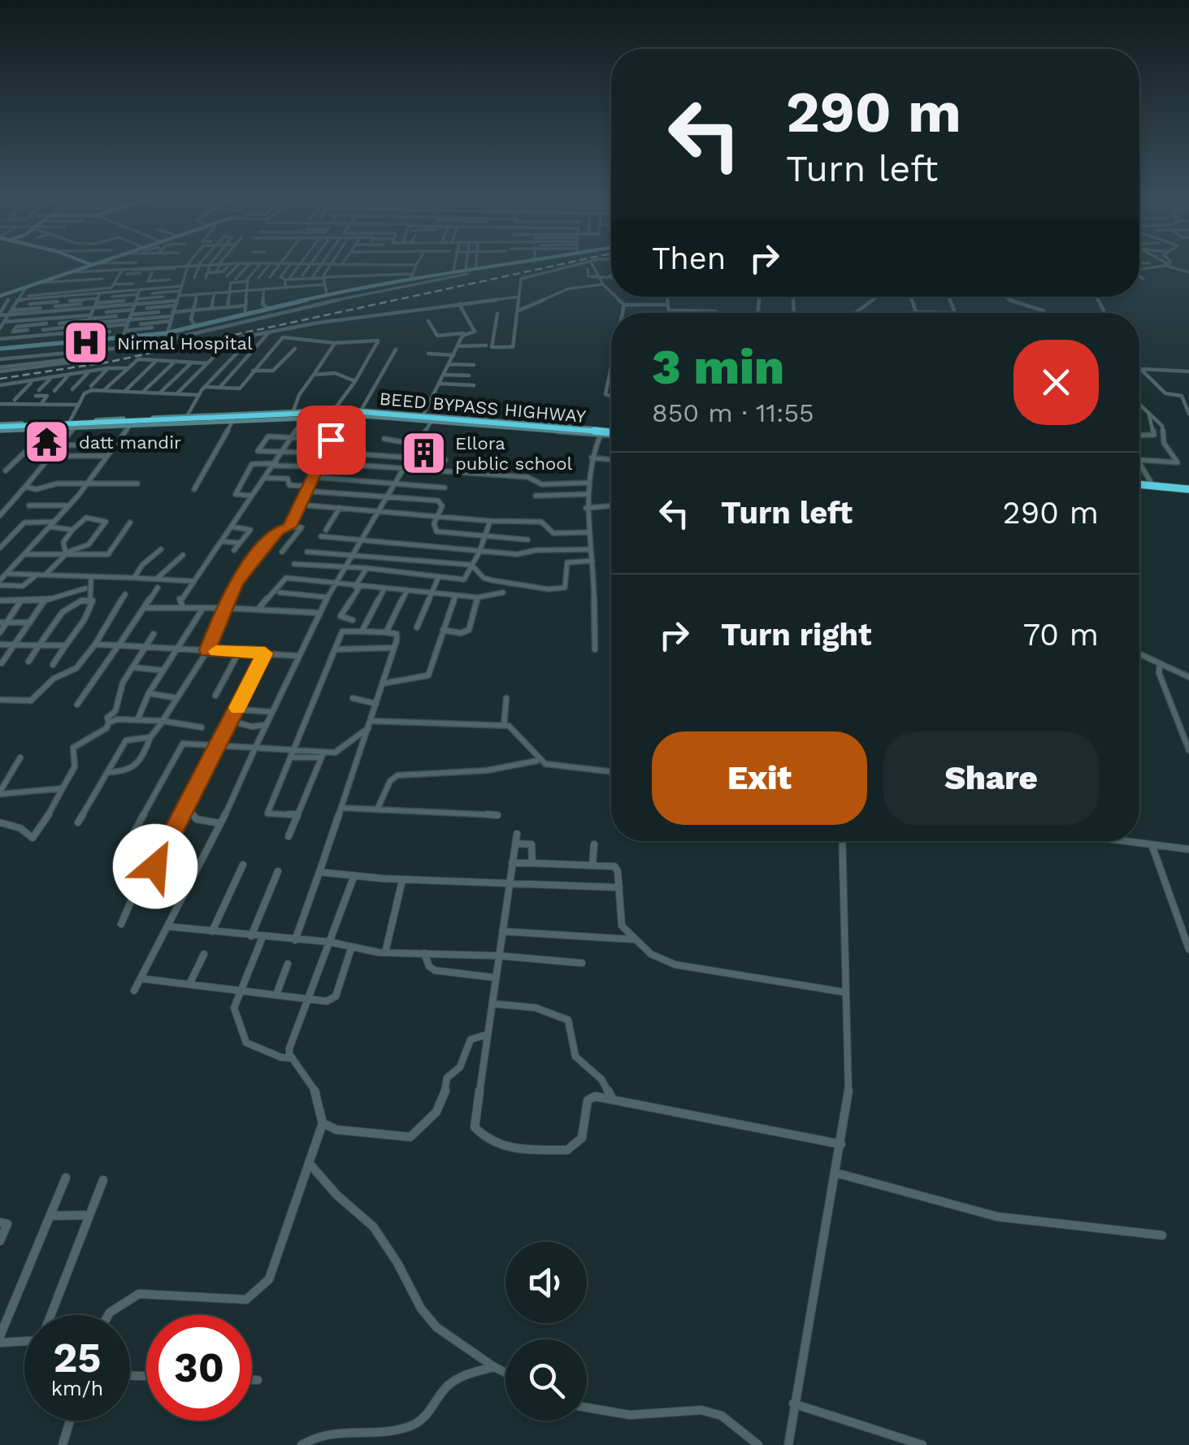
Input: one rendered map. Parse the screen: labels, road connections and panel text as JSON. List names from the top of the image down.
{
  "streets": {
    "highway": ["BEED BYPASS HIGHWAY"]
  },
  "places": {
    "hospital": ["Nirmal Hospital"],
    "temple": ["datt mandir"],
    "building": ["Ellora public school"]
  },
  "page": {
    "turn": ["290 m", "Turn left"],
    "then": "Then",
    "heading": ["3 min", "850 m · 11:55"],
    "list": [
      {
        "name": "Turn left",
        "value": "290 m"
      },
      {
        "name": "Turn right",
        "value": "70 m"
      }
    ],
    "buttons": ["Exit", "Share"],
    "speed": "25 km/h",
    "limit": "30"
  }
}
